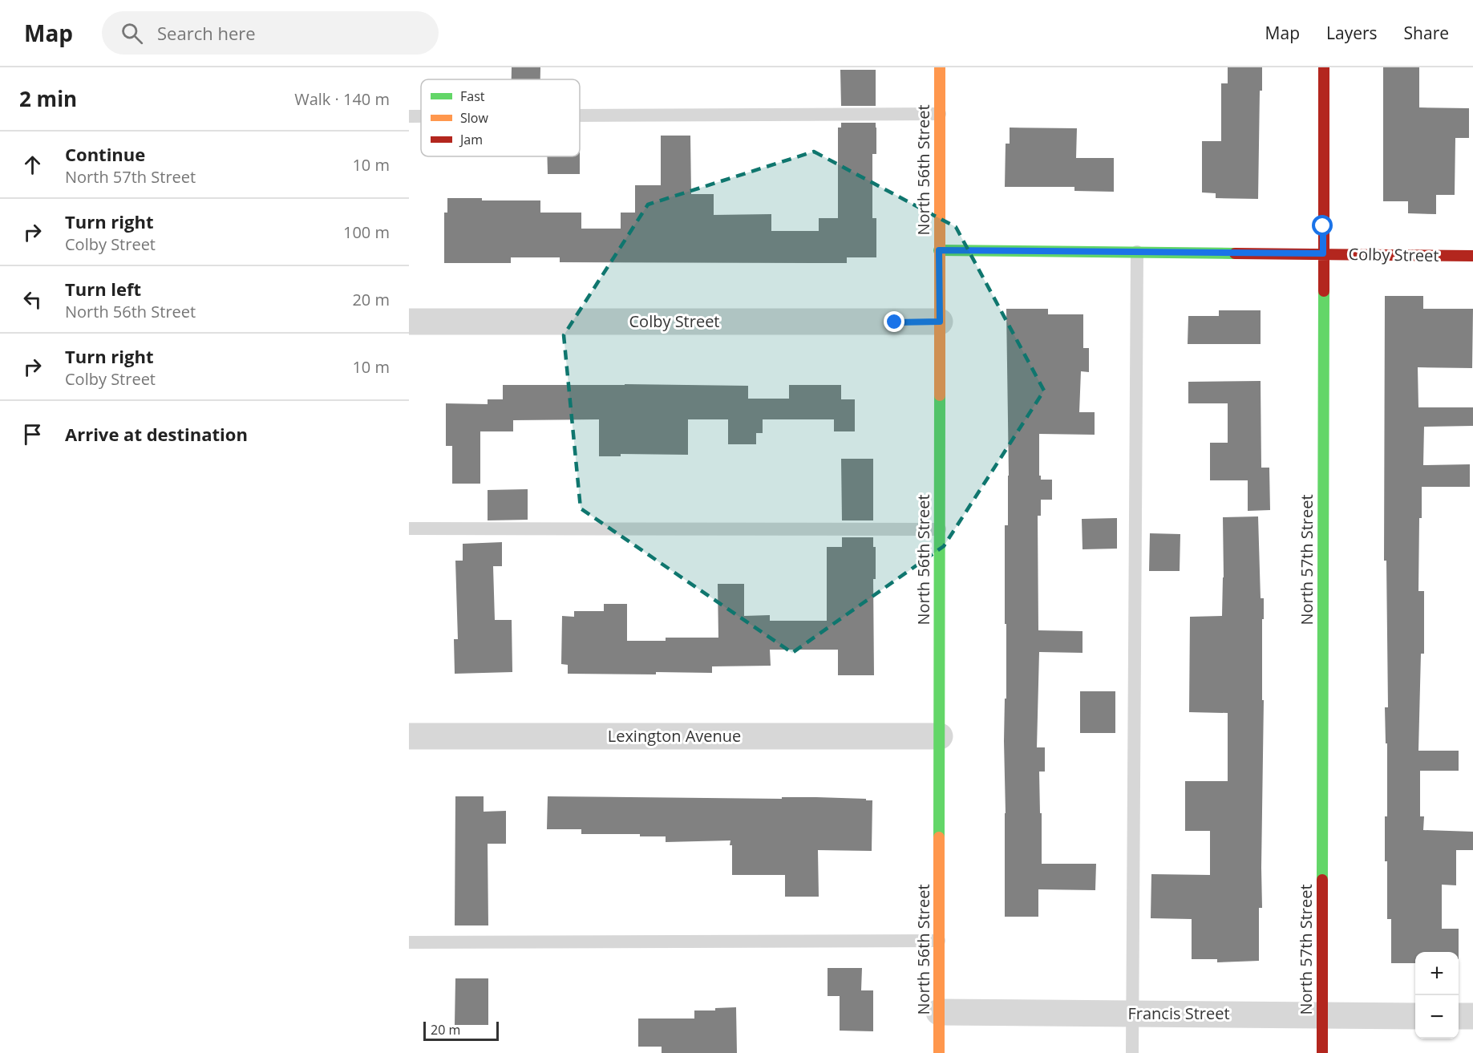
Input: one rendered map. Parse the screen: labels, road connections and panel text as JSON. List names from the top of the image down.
{
  "streets": {
    "street": [
      "North 56th Street",
      "Colby Street",
      "North 57th Street",
      "Lexington Avenue",
      "Francis Street"
    ]
  },
  "crossings": [
    ["North 56th Street", "Colby Street"],
    ["North 56th Street", "Lexington Avenue"],
    ["North 56th Street", "Francis Street"],
    ["Colby Street", "North 57th Street"],
    ["North 57th Street", "Francis Street"]
  ],
  "legend": ["Fast", "Slow", "Jam"],
  "scale_bar": "20 m",
  "page": {
    "header": "Map",
    "search": "Search here",
    "nav": ["Map", "Layers", "Share"],
    "heading": ["2 min", "Walk · 140 m"],
    "list": [
      ["Continue", "North 57th Street", "10 m"],
      ["Turn right", "Colby Street", "100 m"],
      ["Turn left", "North 56th Street", "20 m"],
      ["Turn right", "Colby Street", "10 m"],
      "Arrive at destination"
    ],
    "map_buttons": ["+", "−"],
    "scale": "20 m"
  }
}
